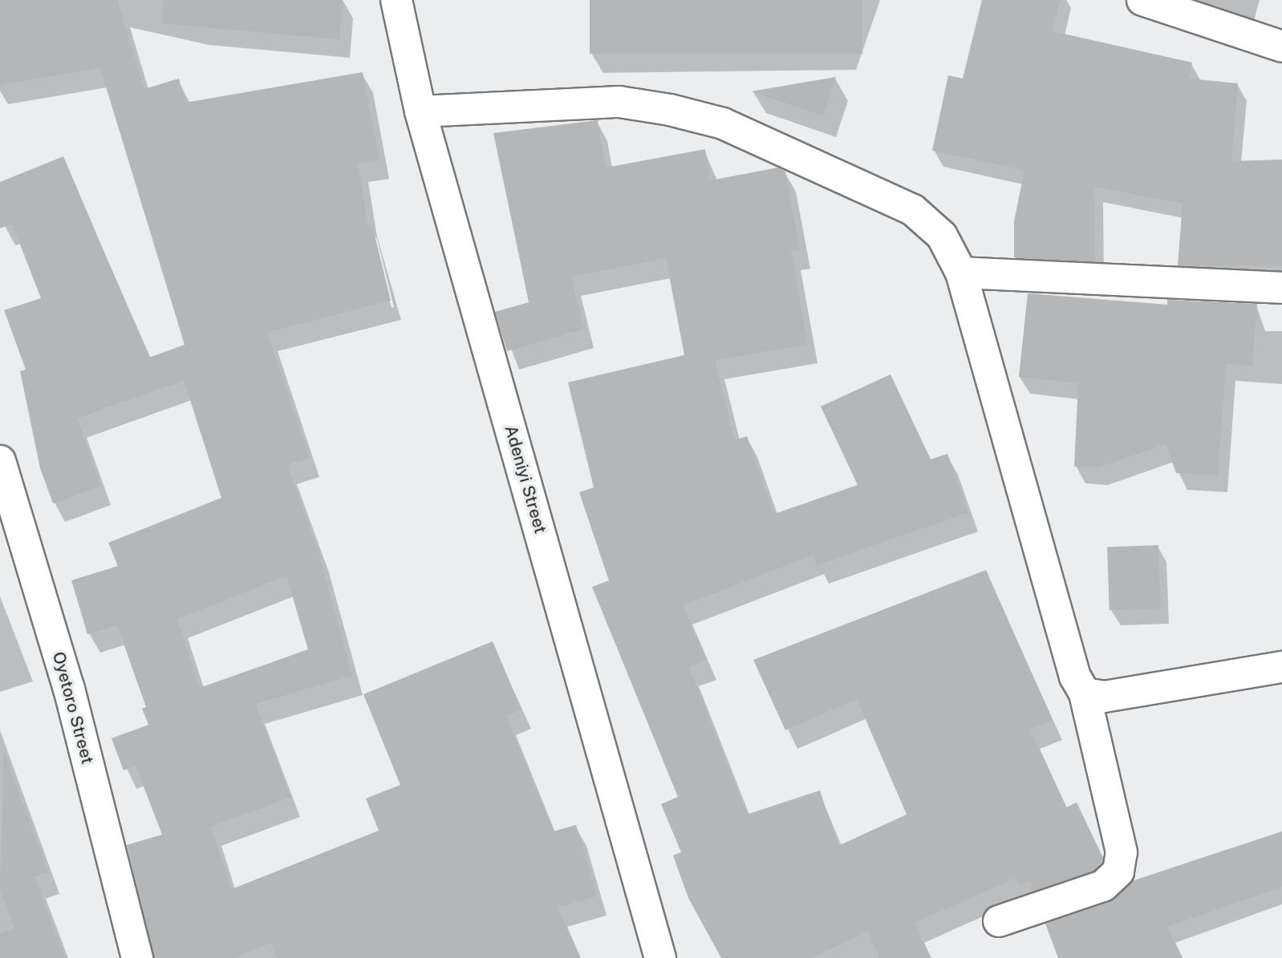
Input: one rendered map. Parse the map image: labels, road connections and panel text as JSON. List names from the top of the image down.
{
  "streets": {
    "street": ["Adeniyi Street", "Oyetoro Street"]
  }
}
